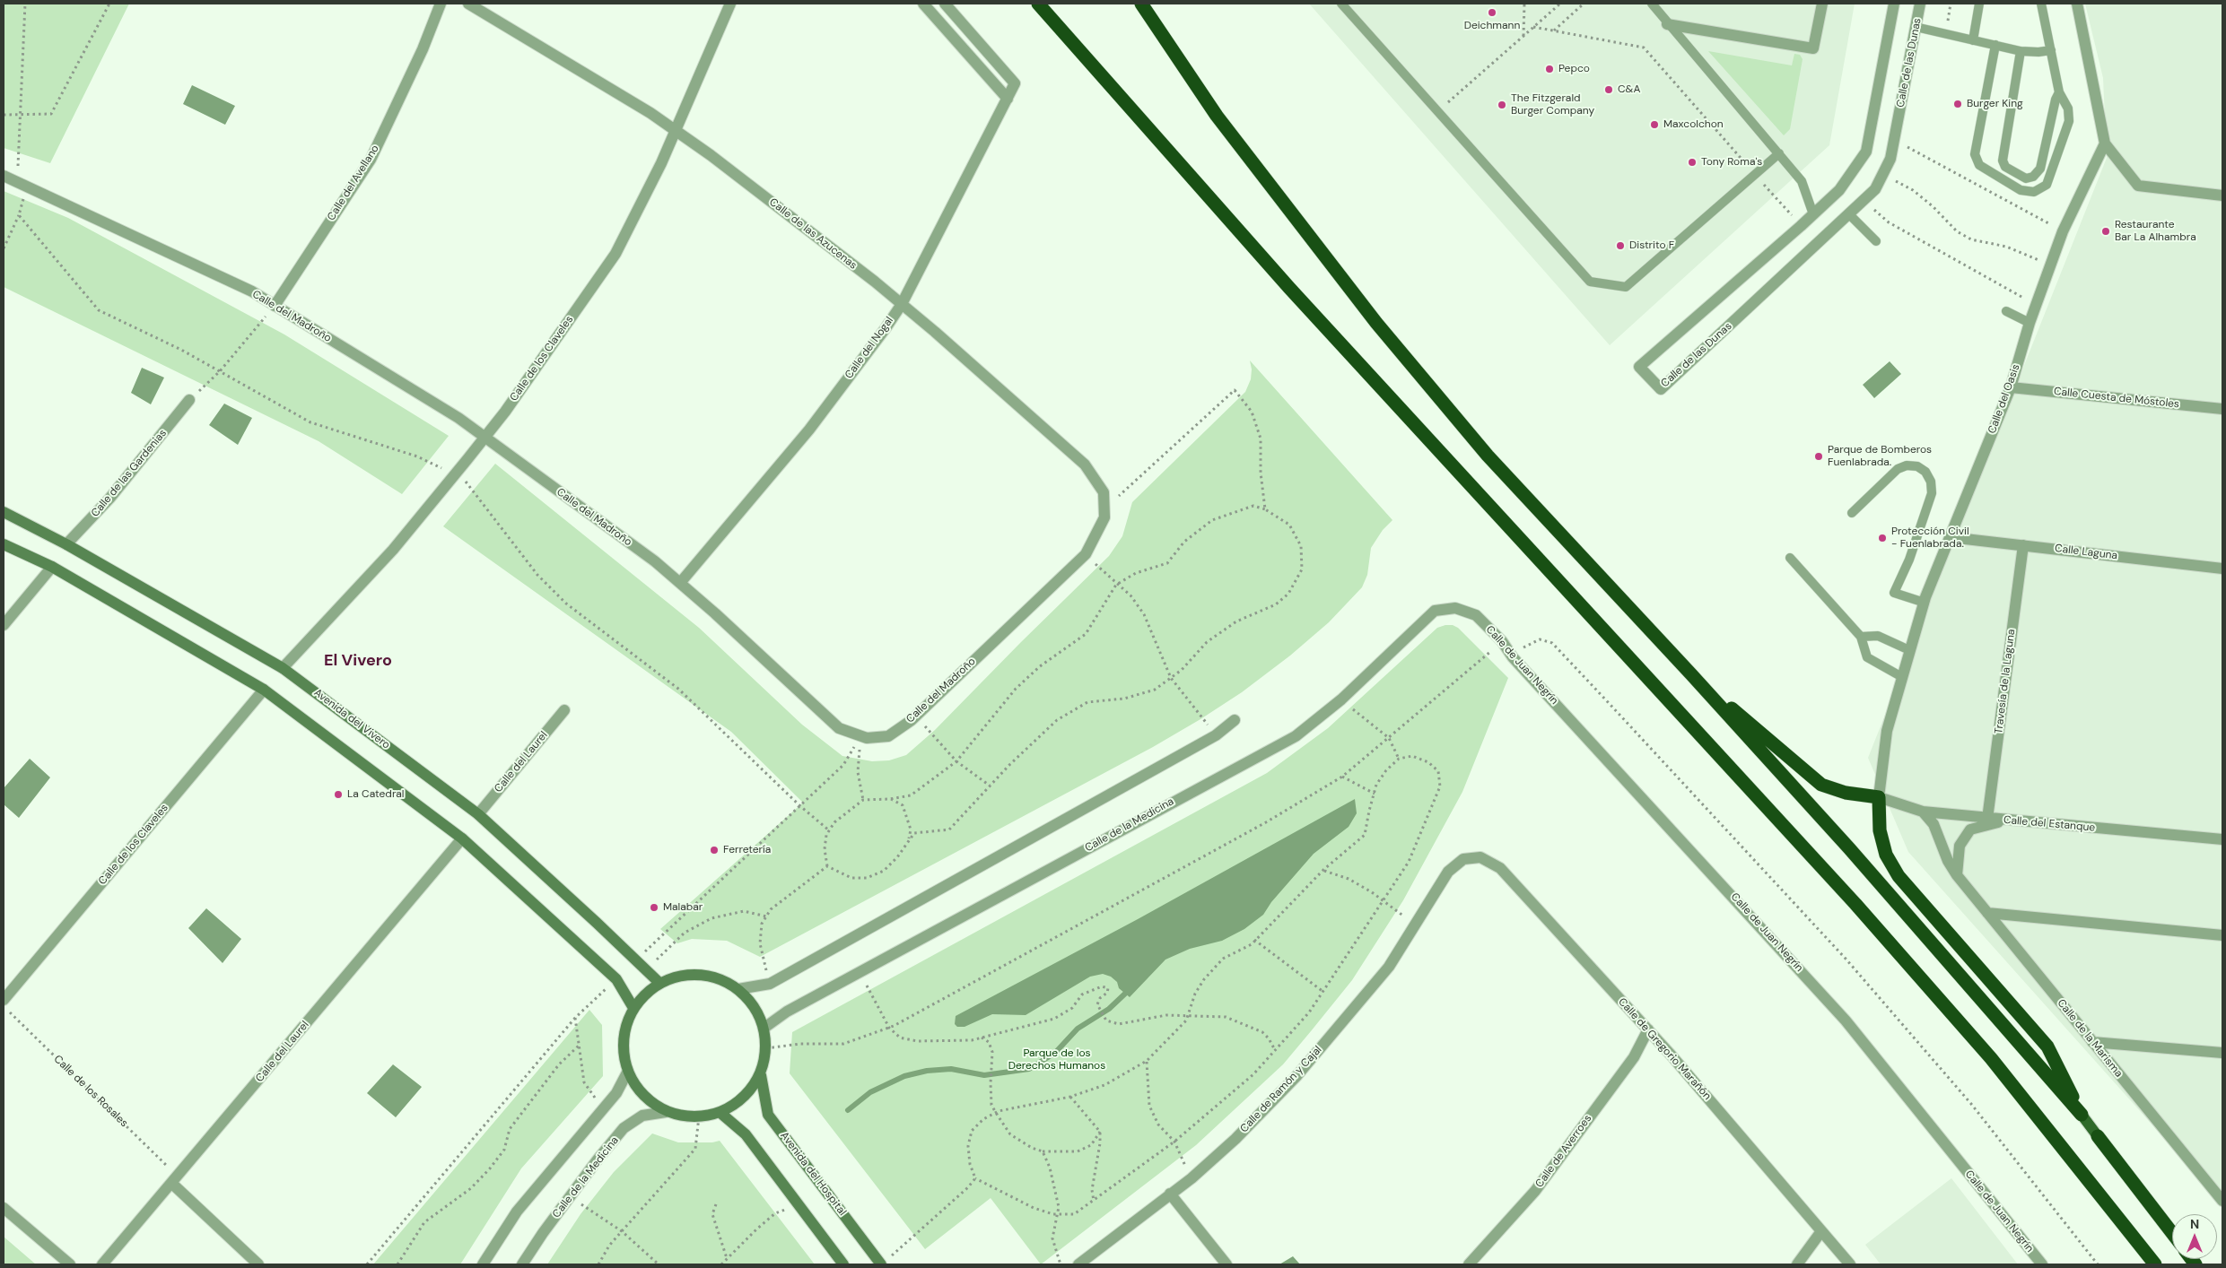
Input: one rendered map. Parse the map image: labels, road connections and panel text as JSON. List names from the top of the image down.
{
  "streets": {
    "main road": ["Avenida del Vivero", "Avenida del Hospital"],
    "street": [
      "Calle de las Dunas",
      "Calle del Avellano",
      "Calle de las Azucenas",
      "Calle del Madroño",
      "Calle del Nogal",
      "Calle de los Claveles",
      "Calle Cuesta de Móstoles",
      "Calle del Oasis",
      "Calle de las Gardenias",
      "Calle Laguna",
      "Calle de Juan Negrín",
      "Travesía de la Laguna",
      "Calle del Laurel",
      "Calle del Estanque",
      "Calle de la Medicina",
      "Calle de la Marisma",
      "Calle de Gregorio Marañón",
      "Calle de Ramón y Cajal",
      "Calle de Averroes"
    ],
    "path": ["Calle de los Rosales"]
  },
  "crossings": [
    ["Calle del Avellano", "Calle del Madroño"],
    ["Calle de las Azucenas", "Calle del Madroño"],
    ["Calle de las Azucenas", "Calle del Nogal"],
    ["Calle de las Azucenas", "Calle de los Claveles"],
    ["Calle del Madroño", "Calle del Nogal"],
    ["Calle del Madroño", "Calle de los Claveles"],
    ["Calle de los Claveles", "Avenida del Vivero"],
    ["Calle Cuesta de Móstoles", "Calle del Oasis"],
    ["Calle del Oasis", "Calle Laguna"],
    ["Calle del Oasis", "Calle del Estanque"],
    ["Calle de las Gardenias", "Avenida del Vivero"],
    ["Calle Laguna", "Travesía de la Laguna"],
    ["Calle de Juan Negrín", "Calle de la Medicina"],
    ["Travesía de la Laguna", "Calle del Estanque"],
    ["Avenida del Vivero", "Calle del Laurel"],
    ["Avenida del Vivero", "Calle de la Medicina"],
    ["Avenida del Vivero", "Avenida del Hospital"],
    ["Calle del Laurel", "Calle de los Rosales"],
    ["Calle del Estanque", "Calle de la Marisma"],
    ["Calle de la Medicina", "Avenida del Hospital"],
    ["Calle de Gregorio Marañón", "Calle de Ramón y Cajal"],
    ["Calle de Gregorio Marañón", "Calle de Averroes"]
  ],
  "districts": ["El Vivero"],
  "parks": ["Parque de los Derechos Humanos"],
  "places": [
    "Deichmann",
    "Pepco",
    "C&A",
    "Burger King",
    "The Fitzgerald Burger Company",
    "Maxcolchon",
    "Tony Roma's",
    "Restaurante Bar La Alhambra",
    "Distrito F",
    "Parque de Bomberos Fuenlabrada.",
    "Protección Civil - Fuenlabrada.",
    "La Catedral",
    "Ferretería",
    "Malabar"
  ],
  "north": "top"
}
